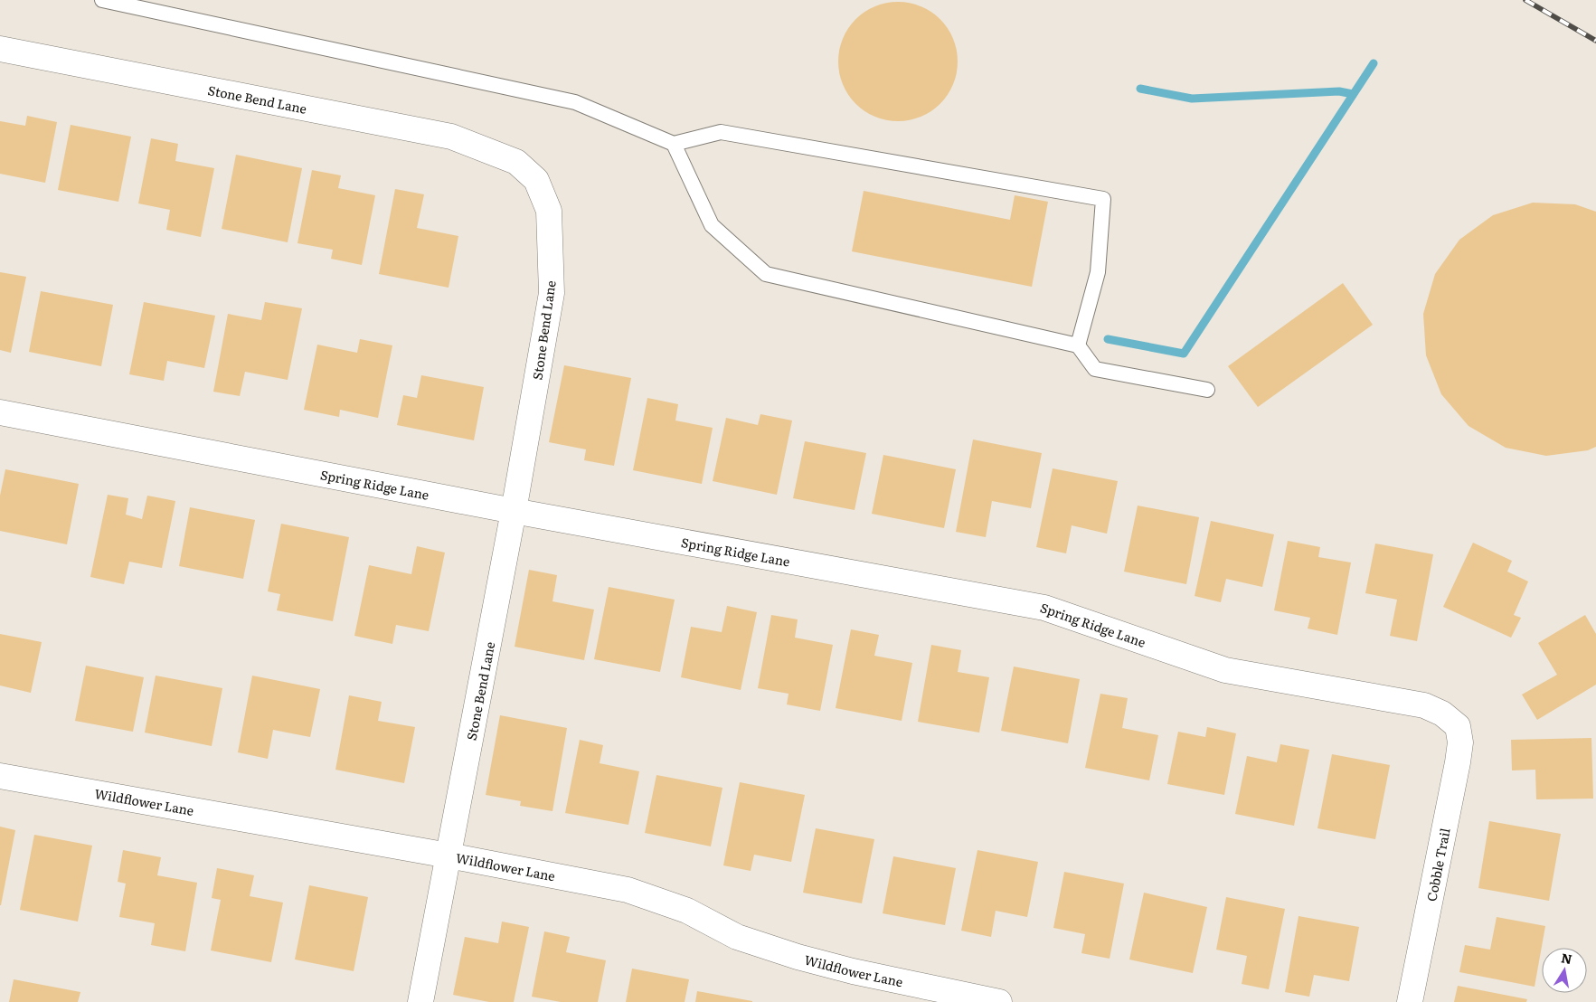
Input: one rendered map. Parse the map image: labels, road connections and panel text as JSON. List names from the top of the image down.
{
  "streets": {
    "street": [
      "Stone Bend Lane",
      "Spring Ridge Lane",
      "Wildflower Lane",
      "Cobble Trail"
    ]
  },
  "crossings": [
    ["Stone Bend Lane", "Spring Ridge Lane"],
    ["Stone Bend Lane", "Wildflower Lane"],
    ["Spring Ridge Lane", "Cobble Trail"]
  ],
  "north": "top"
}
